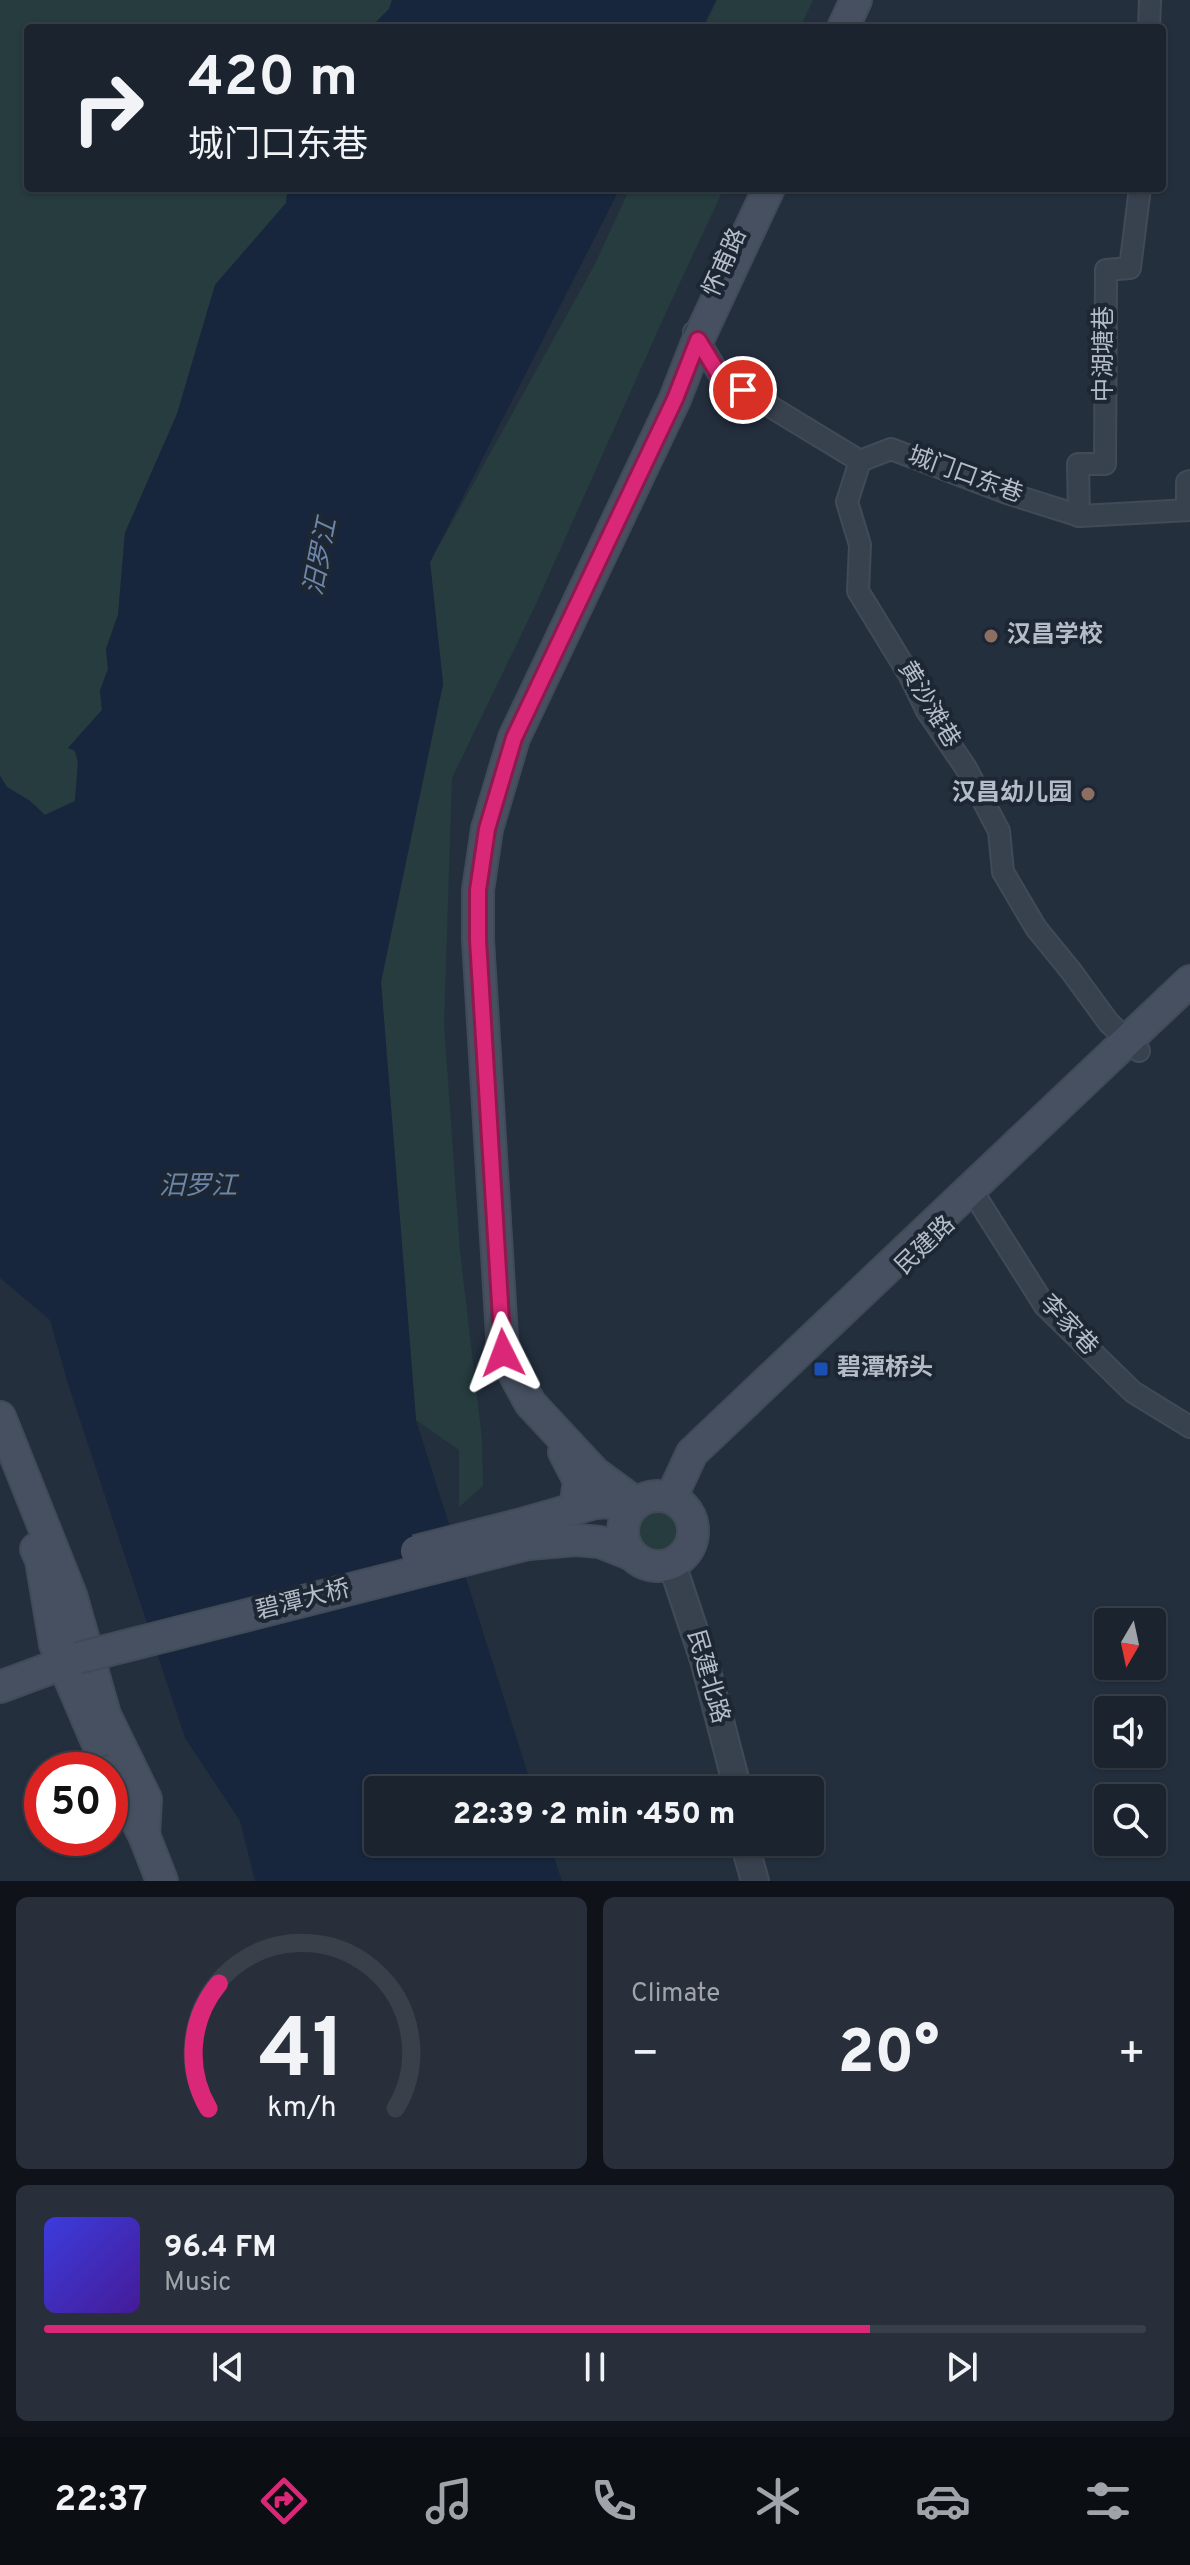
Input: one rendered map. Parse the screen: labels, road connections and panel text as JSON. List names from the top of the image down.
{
  "streets": {
    "main road": ["怀甫路", "民建路", "碧潭大桥"],
    "street": [
      "中湖塘巷",
      "城门口东巷",
      "黄沙滩巷",
      "李家巷",
      "民建北路"
    ]
  },
  "crossings": [
    ["中湖塘巷", "城门口东巷"],
    ["城门口东巷", "黄沙滩巷"],
    ["黄沙滩巷", "民建路"],
    ["民建路", "李家巷"],
    ["民建路", "民建北路"]
  ],
  "water": ["汨罗江"],
  "places": {
    "other": ["汉昌学校", "汉昌幼儿园"],
    "transit": ["碧潭桥头"]
  },
  "north": "bottom",
  "page": {
    "turn": ["420 m", "城门口东巷"],
    "limit": "50",
    "trip": "22:39 · 2 min · 450 m",
    "tile": "Climate",
    "heat": ["−", "20°", "+"],
    "song": ["96.4 FM", "Music"],
    "tabs": "22:37",
    "gauge": ["41", "km/h"]
  }
}
